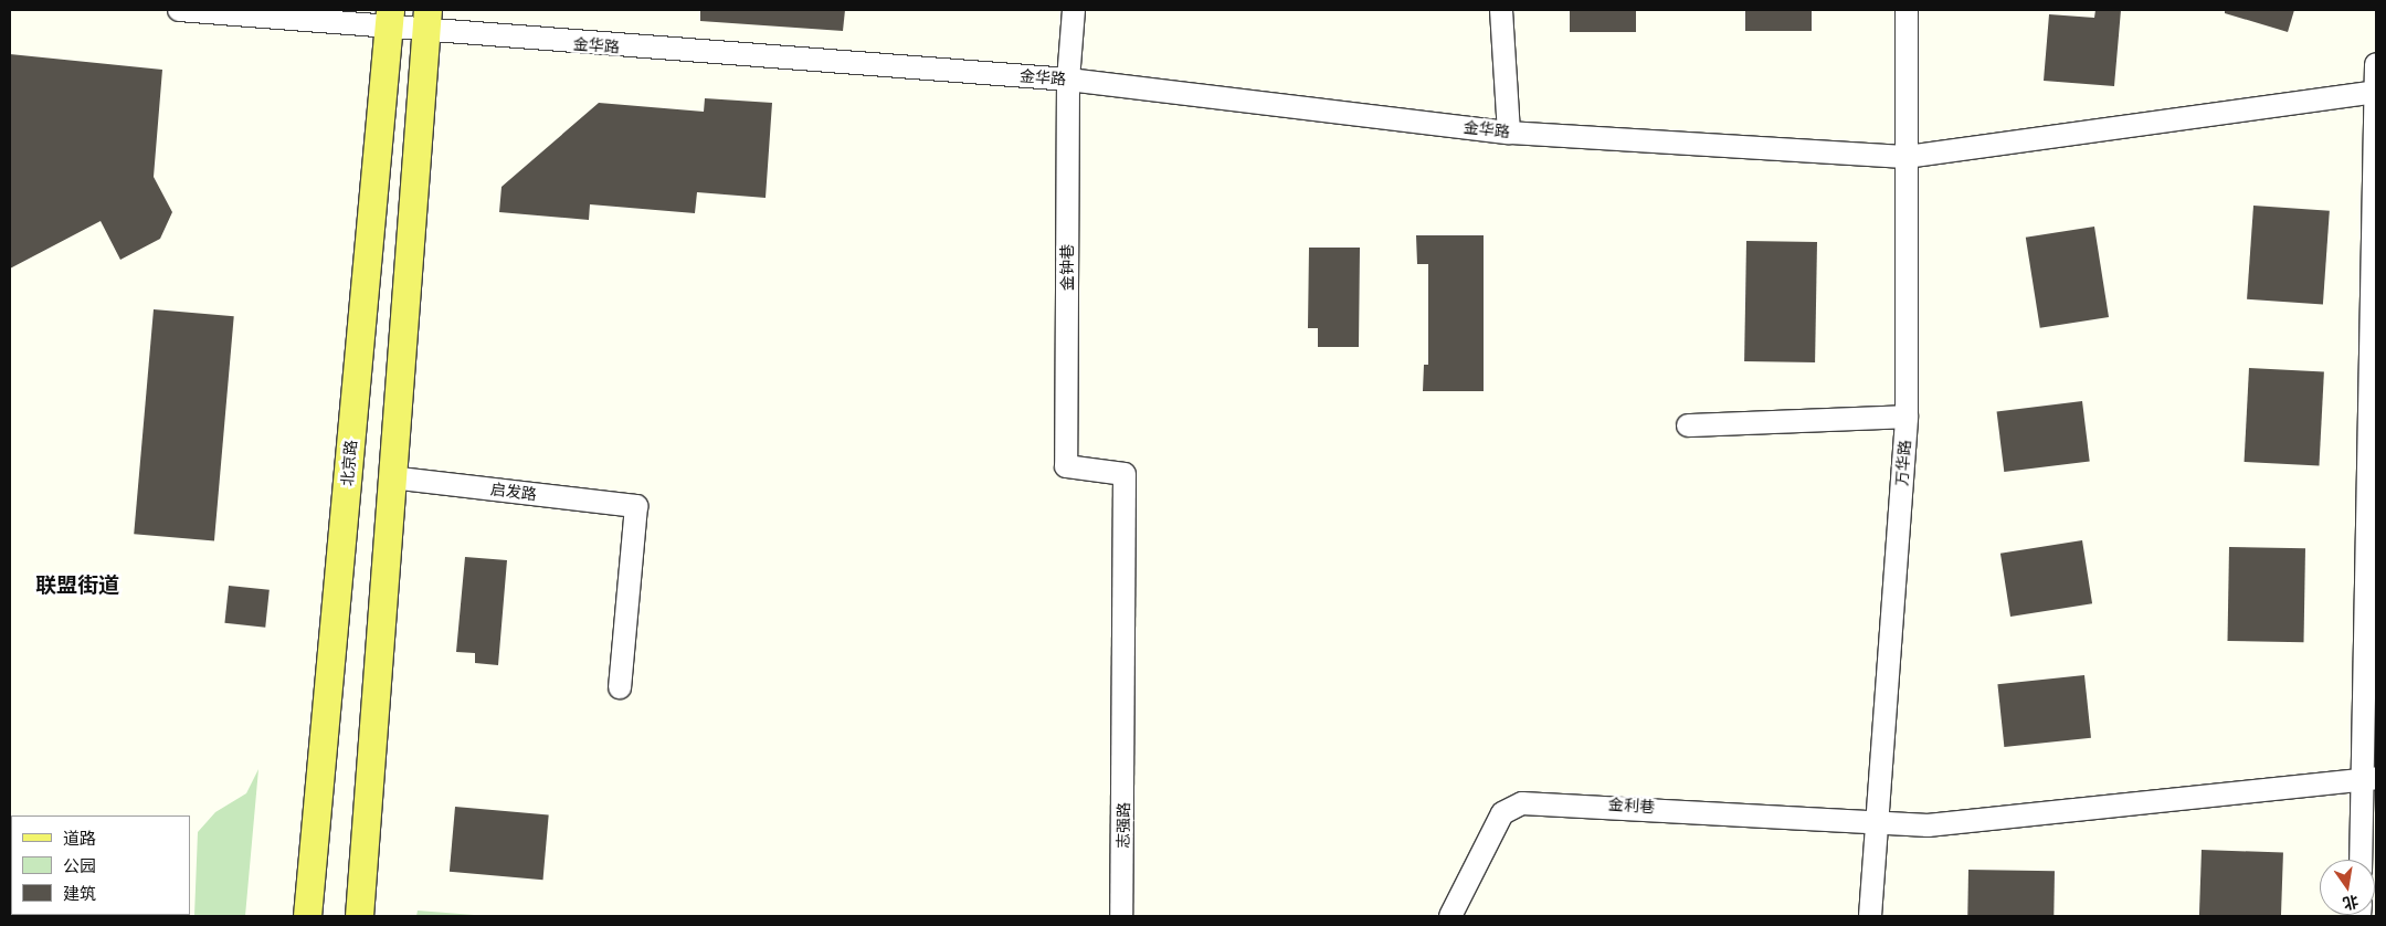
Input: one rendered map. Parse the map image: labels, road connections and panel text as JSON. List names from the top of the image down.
{
  "streets": {
    "main road": ["北京路"],
    "street": [
      "金华路",
      "金钟巷",
      "万华路",
      "启发路",
      "金利巷",
      "志强路"
    ]
  },
  "crossings": [
    ["金华路", "金钟巷"],
    ["金华路", "北京路"],
    ["金华路", "万华路"],
    ["金钟巷", "志强路"],
    ["万华路", "金利巷"]
  ],
  "districts": ["联盟街道"],
  "legend": ["道路", "公园", "建筑"],
  "north": "bottom"
}
